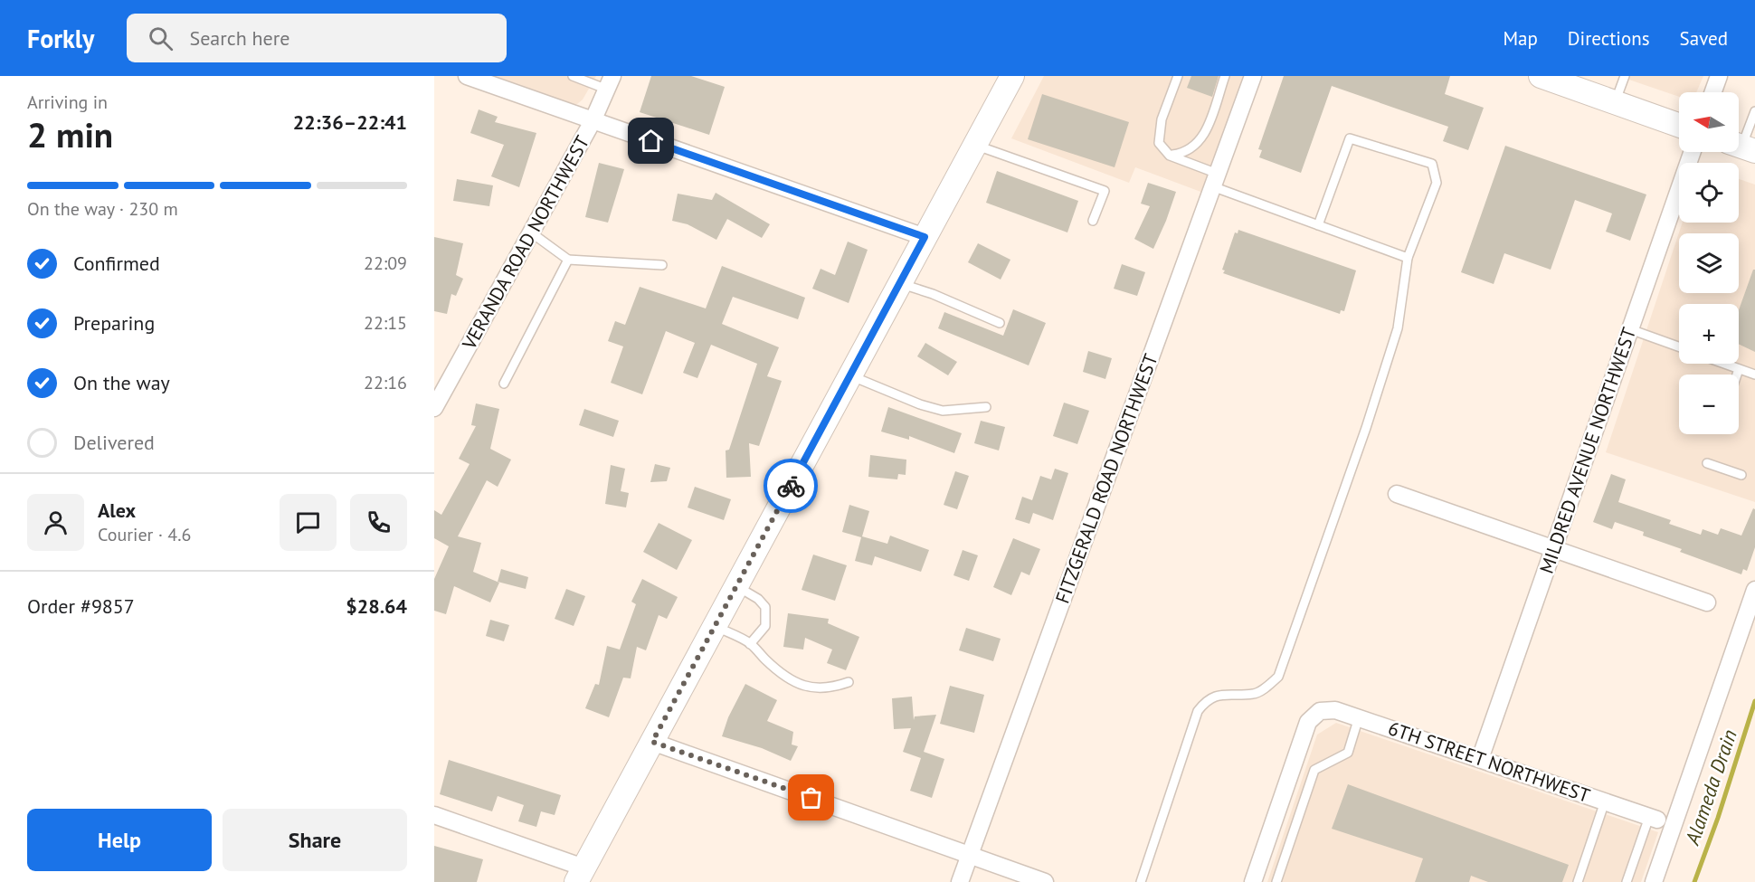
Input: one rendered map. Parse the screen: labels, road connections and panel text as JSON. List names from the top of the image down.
{
  "streets": {
    "street": [
      "VERANDA ROAD NORTHWEST",
      "MILDRED AVENUE NORTHWEST",
      "FITZGERALD ROAD NORTHWEST",
      "6TH STREET NORTHWEST"
    ]
  },
  "crossings": [
    ["MILDRED AVENUE NORTHWEST", "6TH STREET NORTHWEST"]
  ],
  "water": ["Alameda Drain"],
  "north": "left",
  "page": {
    "header": "Forkly",
    "search": "Search here",
    "nav": ["Map", "Directions", "Saved"],
    "heading": ["2 min", "Arriving in", "22:36–22:41"],
    "panel": [
      "Alex",
      "Courier · 4.6",
      "Order #9857",
      "$28.64"
    ],
    "map_buttons": ["+", "−"],
    "bar": "On the way · 230 m",
    "list": [
      ["Confirmed", "22:09"],
      ["Preparing", "22:15"],
      ["On the way", "22:16"],
      "Delivered"
    ],
    "buttons": ["Help", "Share"]
  }
}
